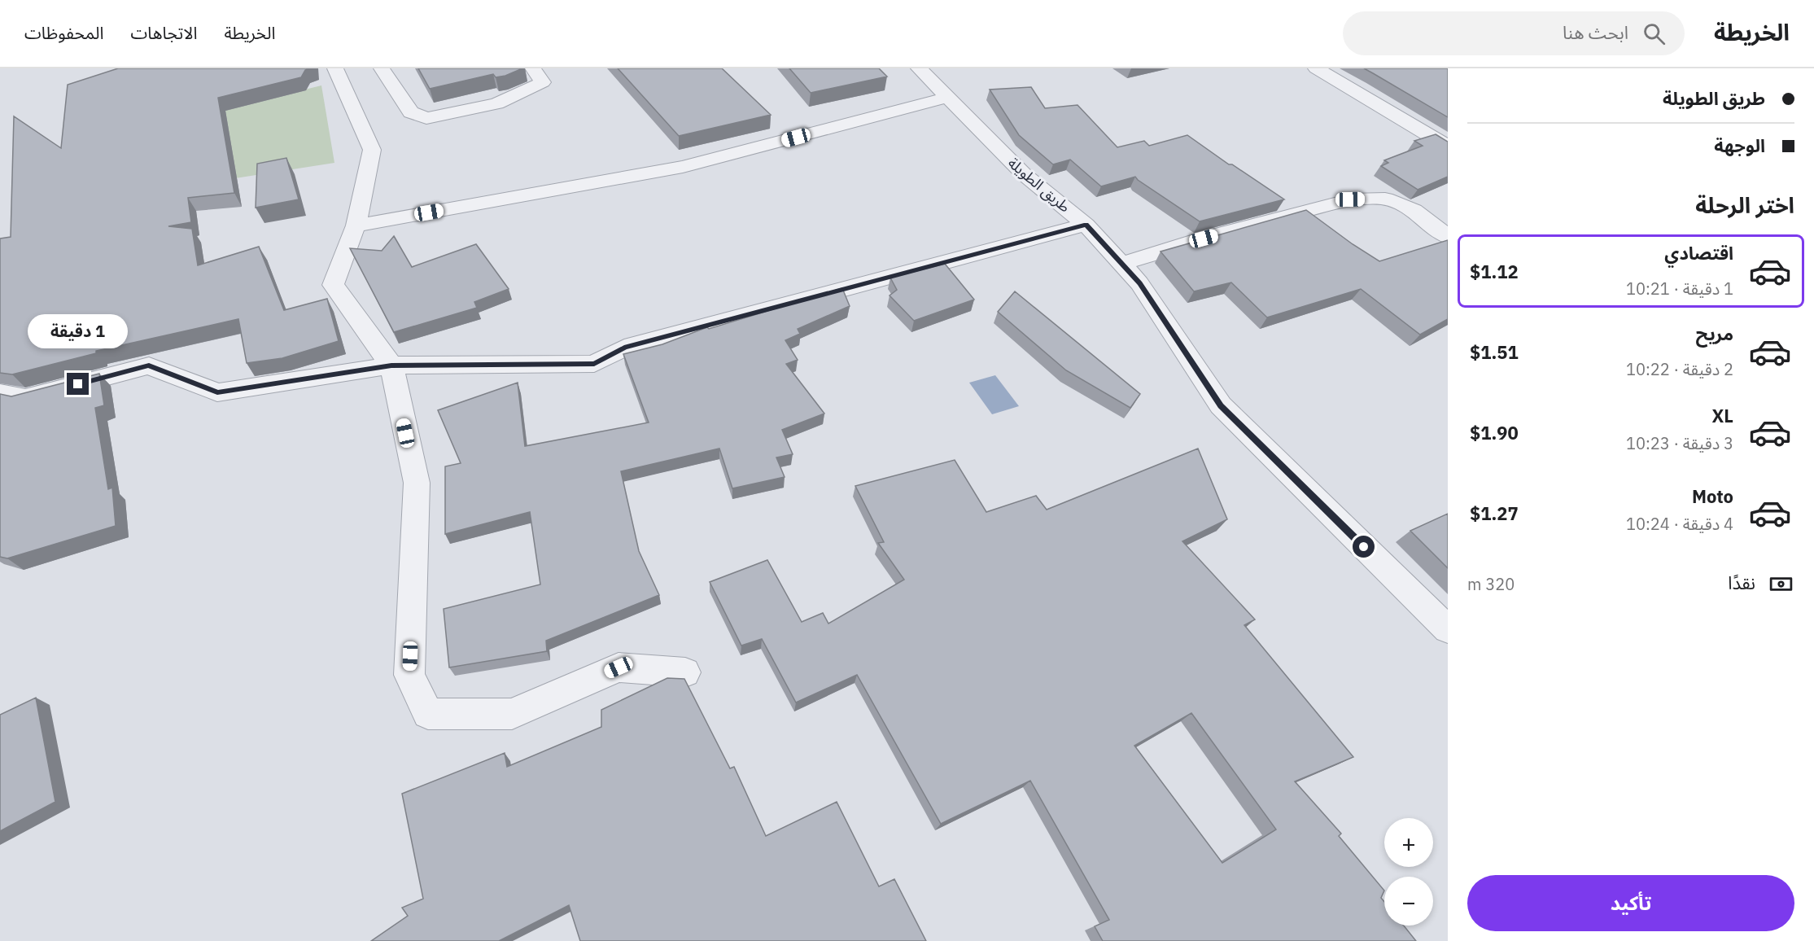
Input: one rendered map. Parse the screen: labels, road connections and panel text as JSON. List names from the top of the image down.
{
  "streets": {
    "street": ["طريق الطويلة"]
  },
  "page": {
    "header": "الخريطة",
    "search": "ابحث هنا",
    "nav": ["الخريطة", "الاتجاهات", "المحفوظات"],
    "banner": ["طريق الطويلة", "الوجهة"],
    "heading": "اختر الرحلة",
    "list": [
      {
        "name": "اقتصادي",
        "note": "1 دقيقة · 10:21",
        "value": "$1.12"
      },
      {
        "name": "مريح",
        "note": "2 دقيقة · 10:22",
        "value": "$1.51"
      },
      {
        "name": "XL",
        "note": "3 دقيقة · 10:23",
        "value": "$1.90"
      },
      {
        "name": "Moto",
        "note": "4 دقيقة · 10:24",
        "value": "$1.27"
      }
    ],
    "bubble": "1 دقيقة",
    "pay": ["نقدًا", "320 m"],
    "map_buttons": ["+", "−"],
    "buttons": "تأكيد"
  }
}
